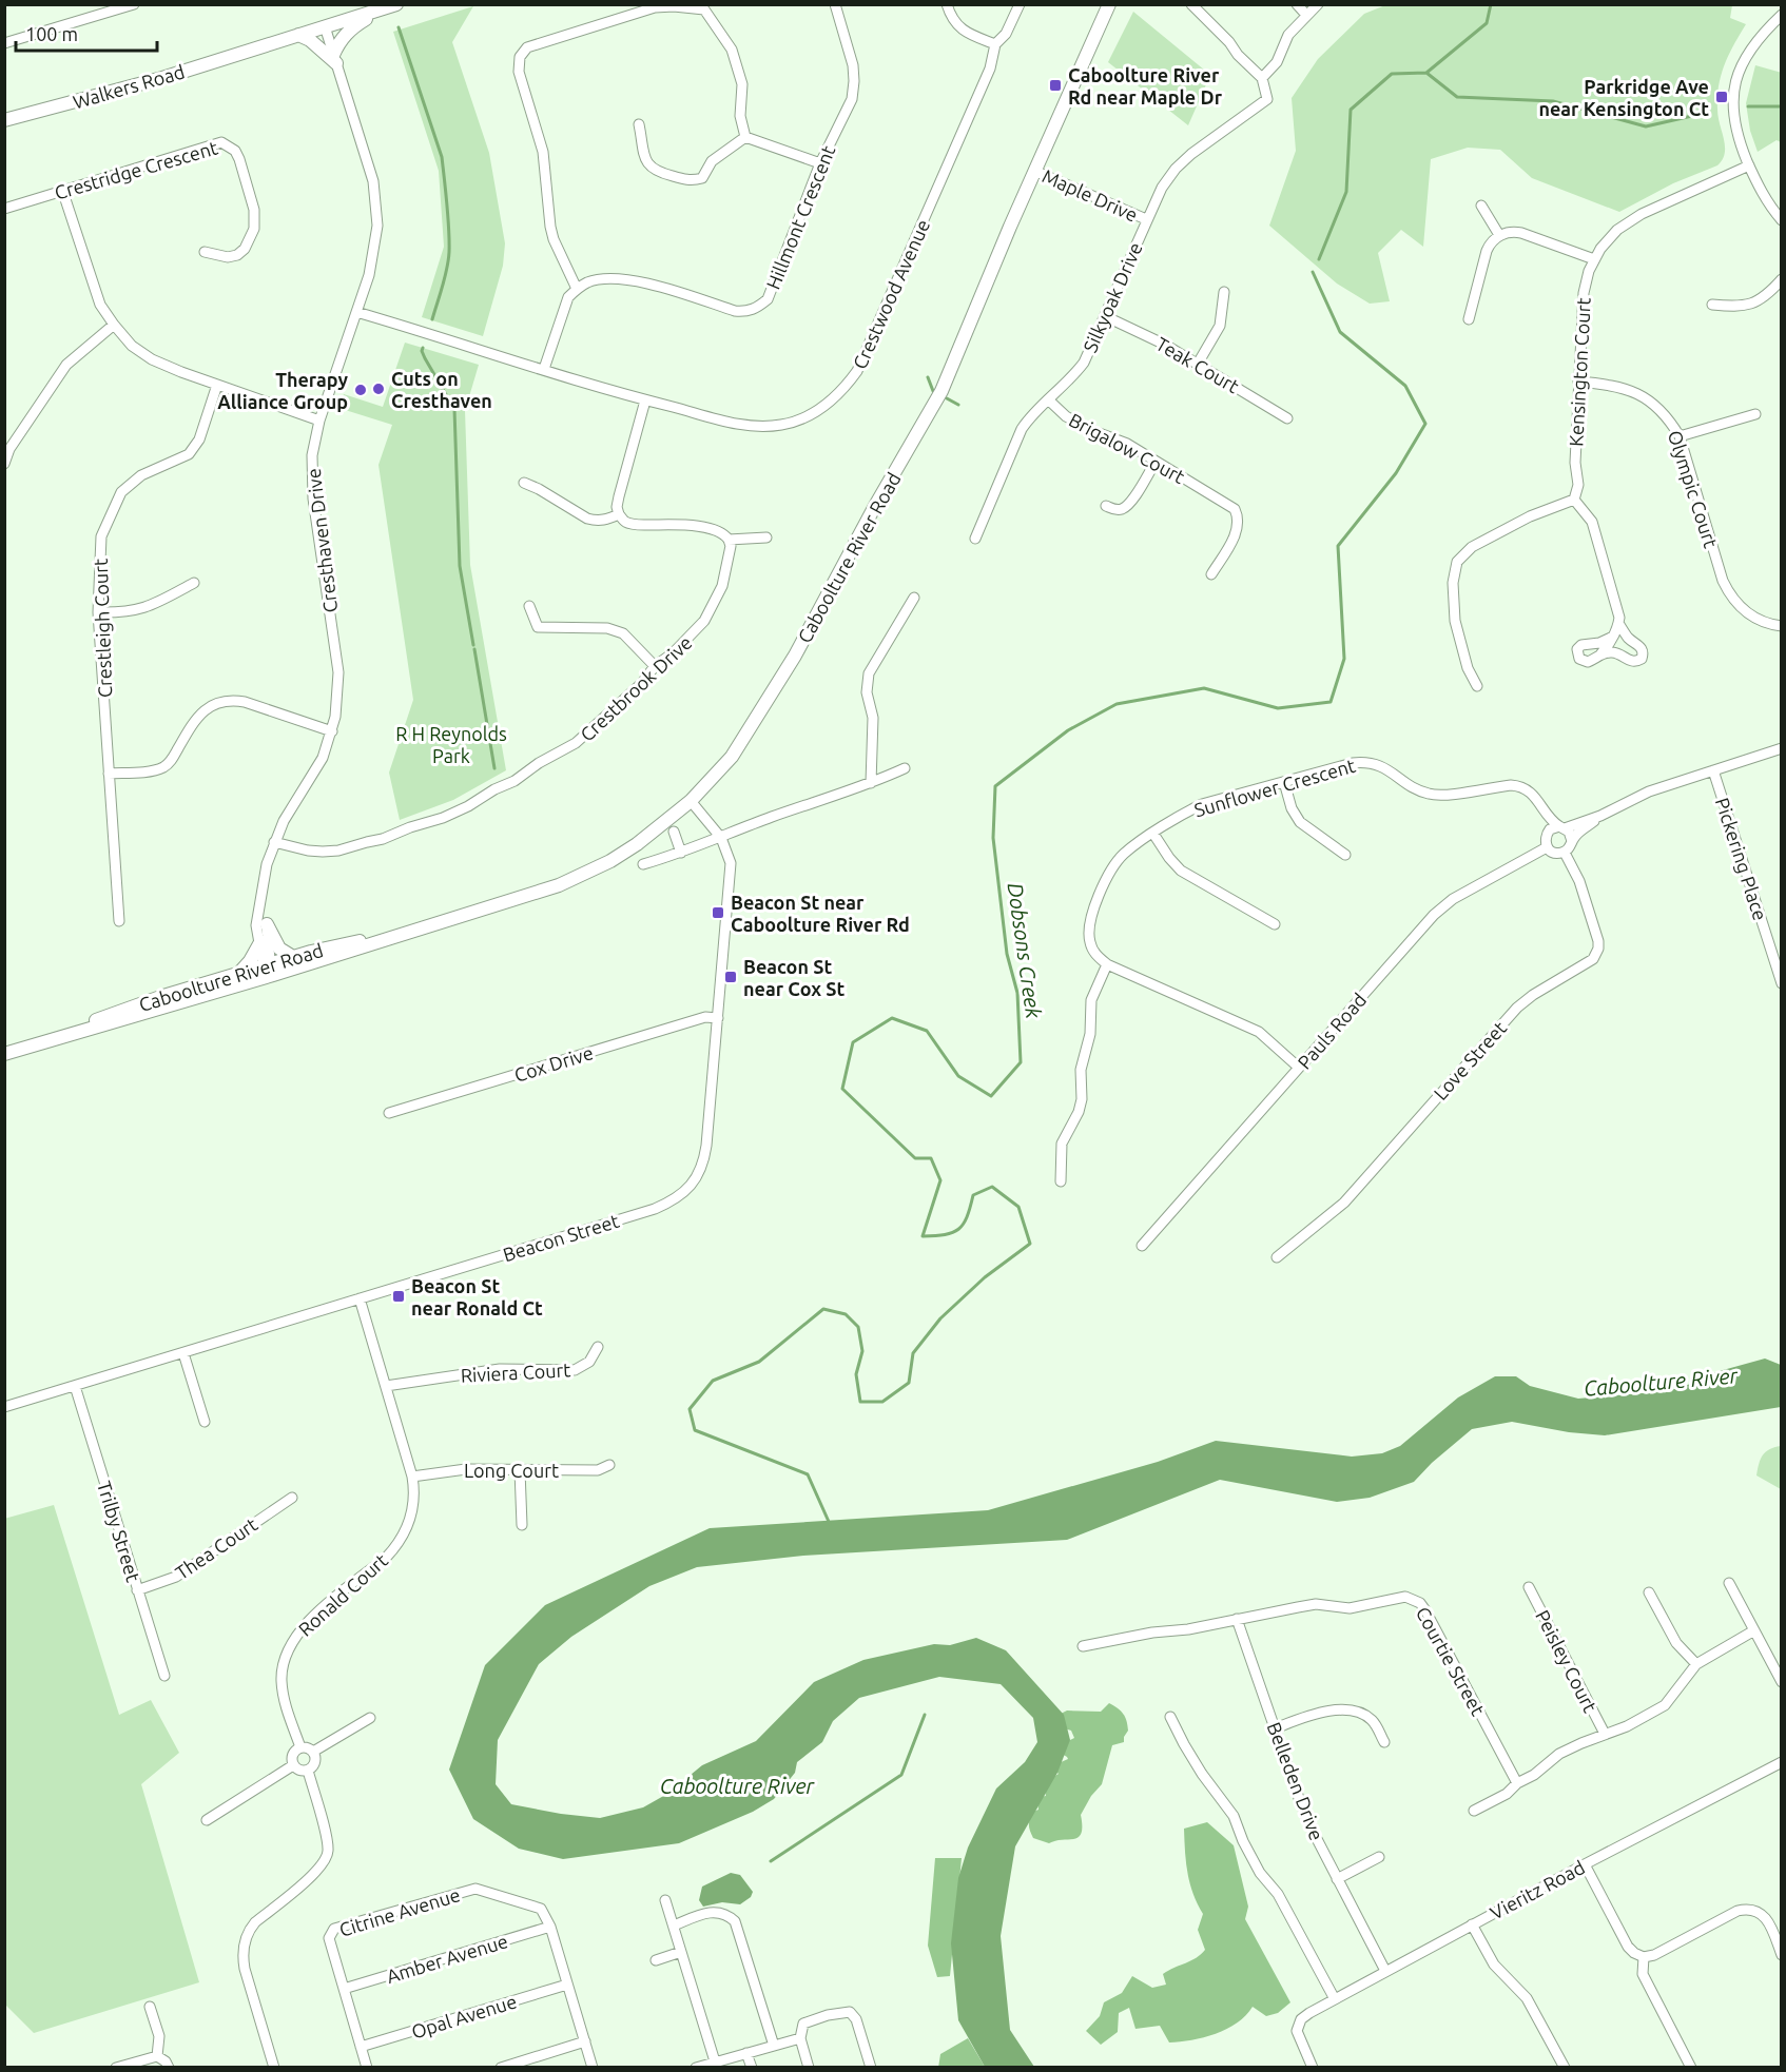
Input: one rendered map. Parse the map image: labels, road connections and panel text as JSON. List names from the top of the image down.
{
  "streets": {
    "main road": ["Walkers Road", "Caboolture River Road"],
    "street": [
      "Crestridge Crescent",
      "Maple Drive",
      "Hillmont Crescent",
      "Crestwood Avenue",
      "Silkyoak Drive",
      "Teak Court",
      "Kensington Court",
      "Brigalow Court",
      "Olympic Court",
      "Cresthaven Drive",
      "Crestleigh Court",
      "Crestbrook Drive",
      "Sunflower Crescent",
      "Pickering Place",
      "Pauls Road",
      "Love Street",
      "Cox Drive",
      "Beacon Street",
      "Riviera Court",
      "Long Court",
      "Trilby Street",
      "Thea Court",
      "Ronald Court",
      "Courtie Street",
      "Peisley Court",
      "Belleden Drive",
      "Vieritz Road",
      "Citrine Avenue",
      "Amber Avenue",
      "Opal Avenue"
    ]
  },
  "crossings": [
    ["Walkers Road", "Cresthaven Drive"],
    ["Maple Drive", "Silkyoak Drive"],
    ["Maple Drive", "Caboolture River Road"],
    ["Crestwood Avenue", "Cresthaven Drive"],
    ["Silkyoak Drive", "Teak Court"],
    ["Silkyoak Drive", "Brigalow Court"],
    ["Kensington Court", "Olympic Court"],
    ["Cresthaven Drive", "Caboolture River Road"],
    ["Cresthaven Drive", "Crestbrook Drive"],
    ["Caboolture River Road", "Beacon Street"],
    ["Sunflower Crescent", "Pauls Road"],
    ["Sunflower Crescent", "Love Street"],
    ["Pauls Road", "Love Street"],
    ["Cox Drive", "Beacon Street"],
    ["Beacon Street", "Trilby Street"],
    ["Beacon Street", "Ronald Court"],
    ["Riviera Court", "Ronald Court"],
    ["Long Court", "Ronald Court"],
    ["Trilby Street", "Thea Court"],
    ["Courtie Street", "Belleden Drive"],
    ["Belleden Drive", "Vieritz Road"],
    ["Citrine Avenue", "Amber Avenue"],
    ["Citrine Avenue", "Opal Avenue"]
  ],
  "water": ["Dobsons Creek", "Caboolture River"],
  "parks": ["R H Reynolds Park"],
  "places": {
    "transit": [
      "Caboolture River Rd near Maple Dr",
      "Parkridge Ave near Kensington Ct",
      "Beacon St near Caboolture River Rd",
      "Beacon St near Cox St",
      "Beacon St near Ronald Ct"
    ],
    "other": ["Cuts on Cresthaven", "Therapy Alliance Group"]
  },
  "scale_bar": "100 m"
}
